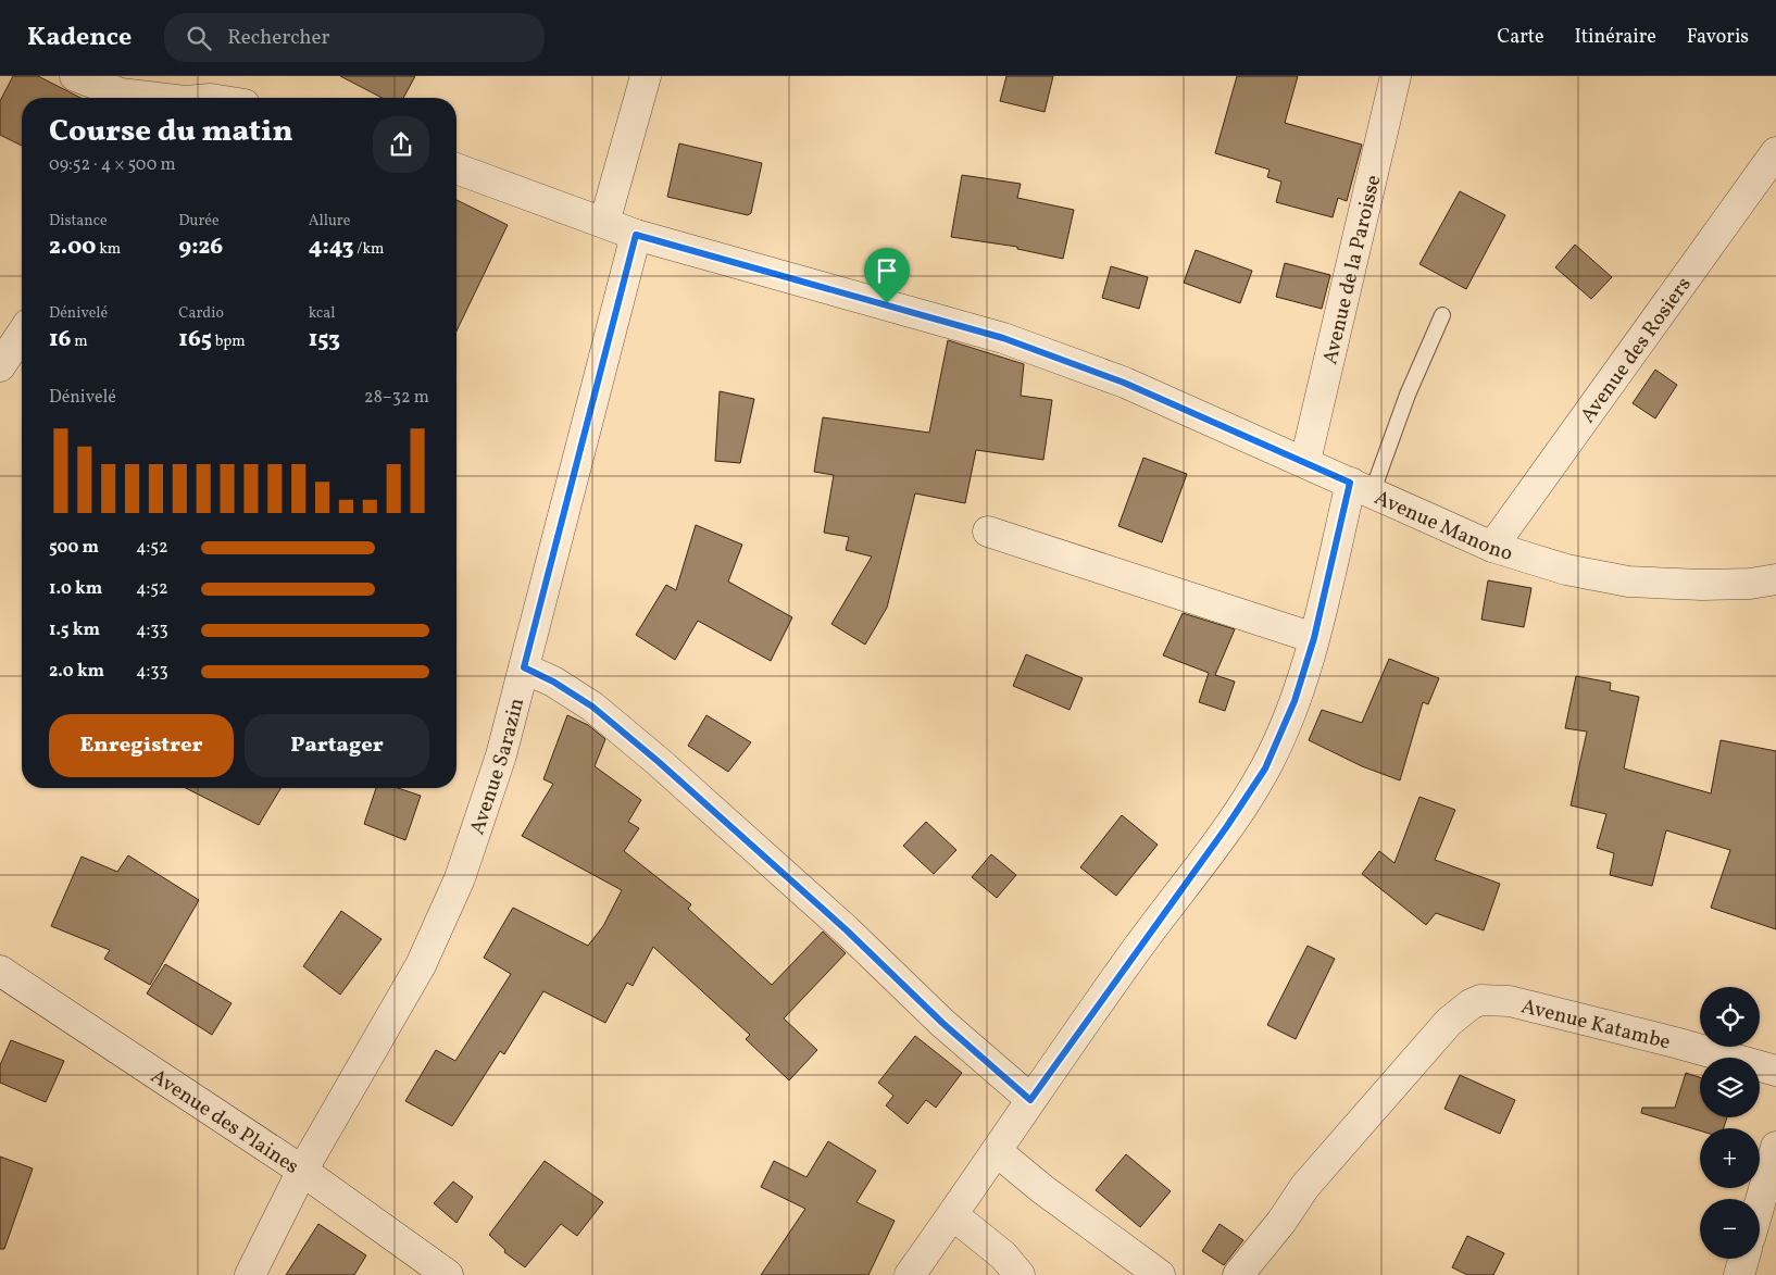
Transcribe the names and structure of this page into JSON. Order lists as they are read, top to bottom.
{
  "streets": {
    "street": [
      "Avenue de la Paroisse",
      "Avenue des Rosiers",
      "Avenue Manono",
      "Avenue Sarazin",
      "Avenue Katambe",
      "Avenue des Plaines"
    ]
  },
  "crossings": [
    ["Avenue de la Paroisse", "Avenue Manono"],
    ["Avenue des Rosiers", "Avenue Manono"],
    ["Avenue Manono", "Avenue Sarazin"],
    ["Avenue Sarazin", "Avenue des Plaines"]
  ],
  "page": {
    "header": "Kadence",
    "search": "Rechercher",
    "nav": ["Carte", "Itinéraire", "Favoris"],
    "heading": ["Course du matin", "09:52 · 4 × 500 m"],
    "stats": [
      ["Distance", "2.00 km"],
      ["Durée", "9:26"],
      ["Allure", "4:43 /km"],
      ["Dénivelé", "16 m"],
      ["Cardio", "165 bpm"],
      ["kcal", "153"]
    ],
    "chart": ["Dénivelé", "28–32 m"],
    "list": [
      {
        "name": "500 m",
        "note": "4:52"
      },
      {
        "name": "1.0 km",
        "note": "4:52"
      },
      {
        "name": "1.5 km",
        "note": "4:33"
      },
      {
        "name": "2.0 km",
        "note": "4:33"
      }
    ],
    "buttons": ["Enregistrer", "Partager"],
    "map_buttons": ["+", "−"]
  }
}
